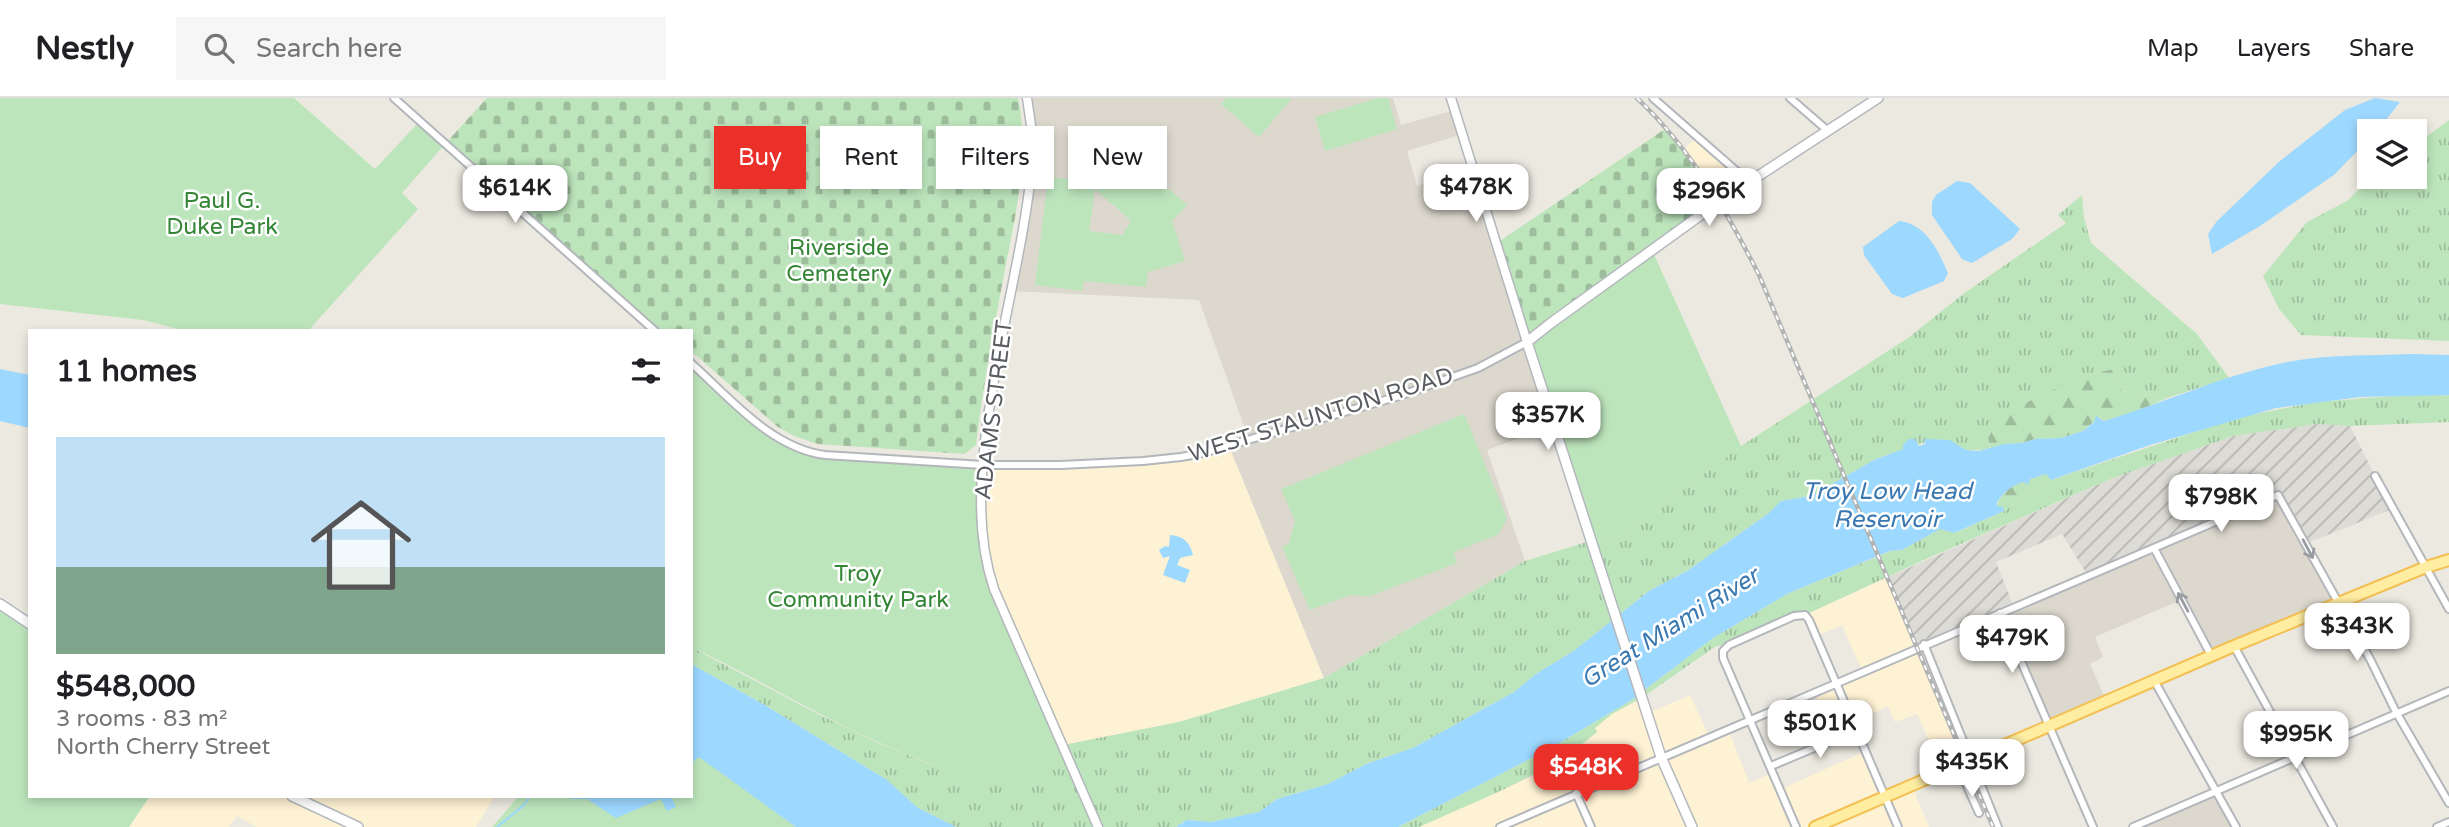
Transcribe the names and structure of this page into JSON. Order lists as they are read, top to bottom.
{
  "streets": {
    "street": ["ADAMS STREET", "WEST STAUNTON ROAD"]
  },
  "crossings": [
    ["ADAMS STREET", "WEST STAUNTON ROAD"]
  ],
  "water": ["Troy Low Head Reservoir", "Great Miami River"],
  "parks": ["Paul G. Duke Park", "Riverside Cemetery", "Troy Community Park"],
  "page": {
    "header": "Nestly",
    "search": "Search here",
    "nav": ["Map", "Layers", "Share"],
    "chip": [
      "Buy",
      "Rent",
      "Filters",
      "New"
    ],
    "price": [
      "$478K",
      "$614K",
      "$296K",
      "$357K",
      "$798K",
      "$343K",
      "$479K",
      "$501K",
      "$995K",
      "$435K",
      "$548K"
    ],
    "heading": "11 homes",
    "list": [
      {
        "name": "$548,000",
        "note": "3 rooms · 83 m² · North Cherry Street"
      }
    ]
  }
}
